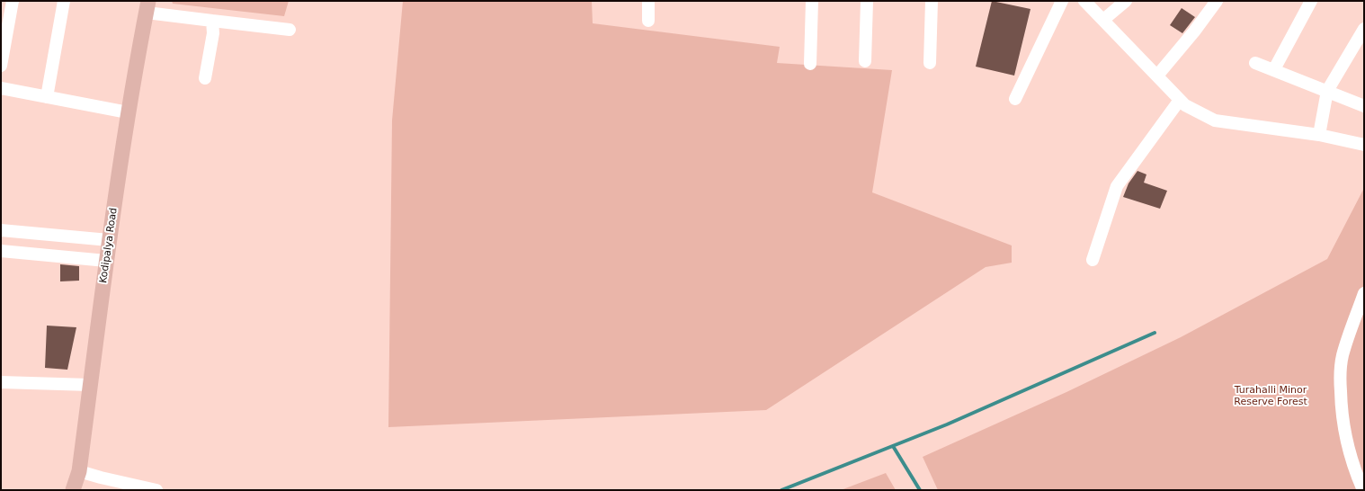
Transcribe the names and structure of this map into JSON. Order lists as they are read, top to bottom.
{
  "streets": {
    "main road": ["Kodipalya Road"]
  },
  "parks": ["Turahalli Minor Reserve Forest"]
}
